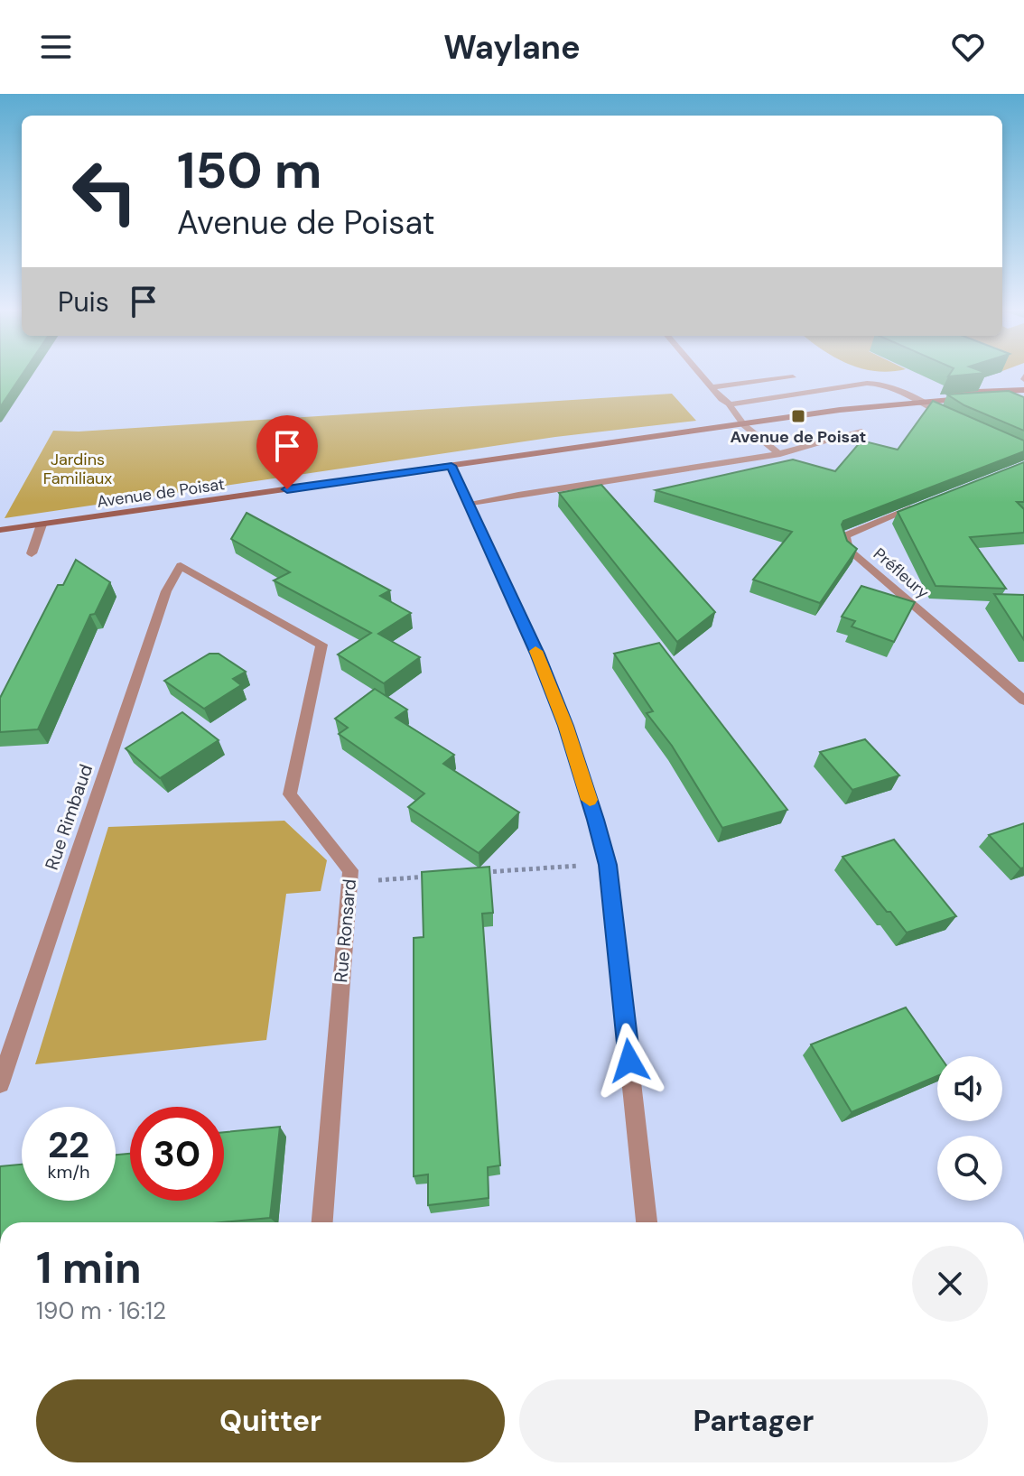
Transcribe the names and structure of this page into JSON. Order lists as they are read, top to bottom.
{
  "streets": {
    "main road": ["Avenue de Poisat"],
    "street": ["Préfleury", "Rue Rimbaud", "Rue Ronsard"]
  },
  "crossings": [
    ["Rue Rimbaud", "Rue Ronsard"]
  ],
  "parks": ["Jardins Familiaux"],
  "places": {
    "transit": ["Avenue de Poisat"]
  },
  "page": {
    "header": "Waylane",
    "turn": ["150 m", "Avenue de Poisat"],
    "then": "Puis",
    "speed": "22 km/h",
    "limit": "30",
    "heading": ["1 min", "190 m · 16:12"],
    "buttons": ["Quitter", "Partager"]
  }
}
